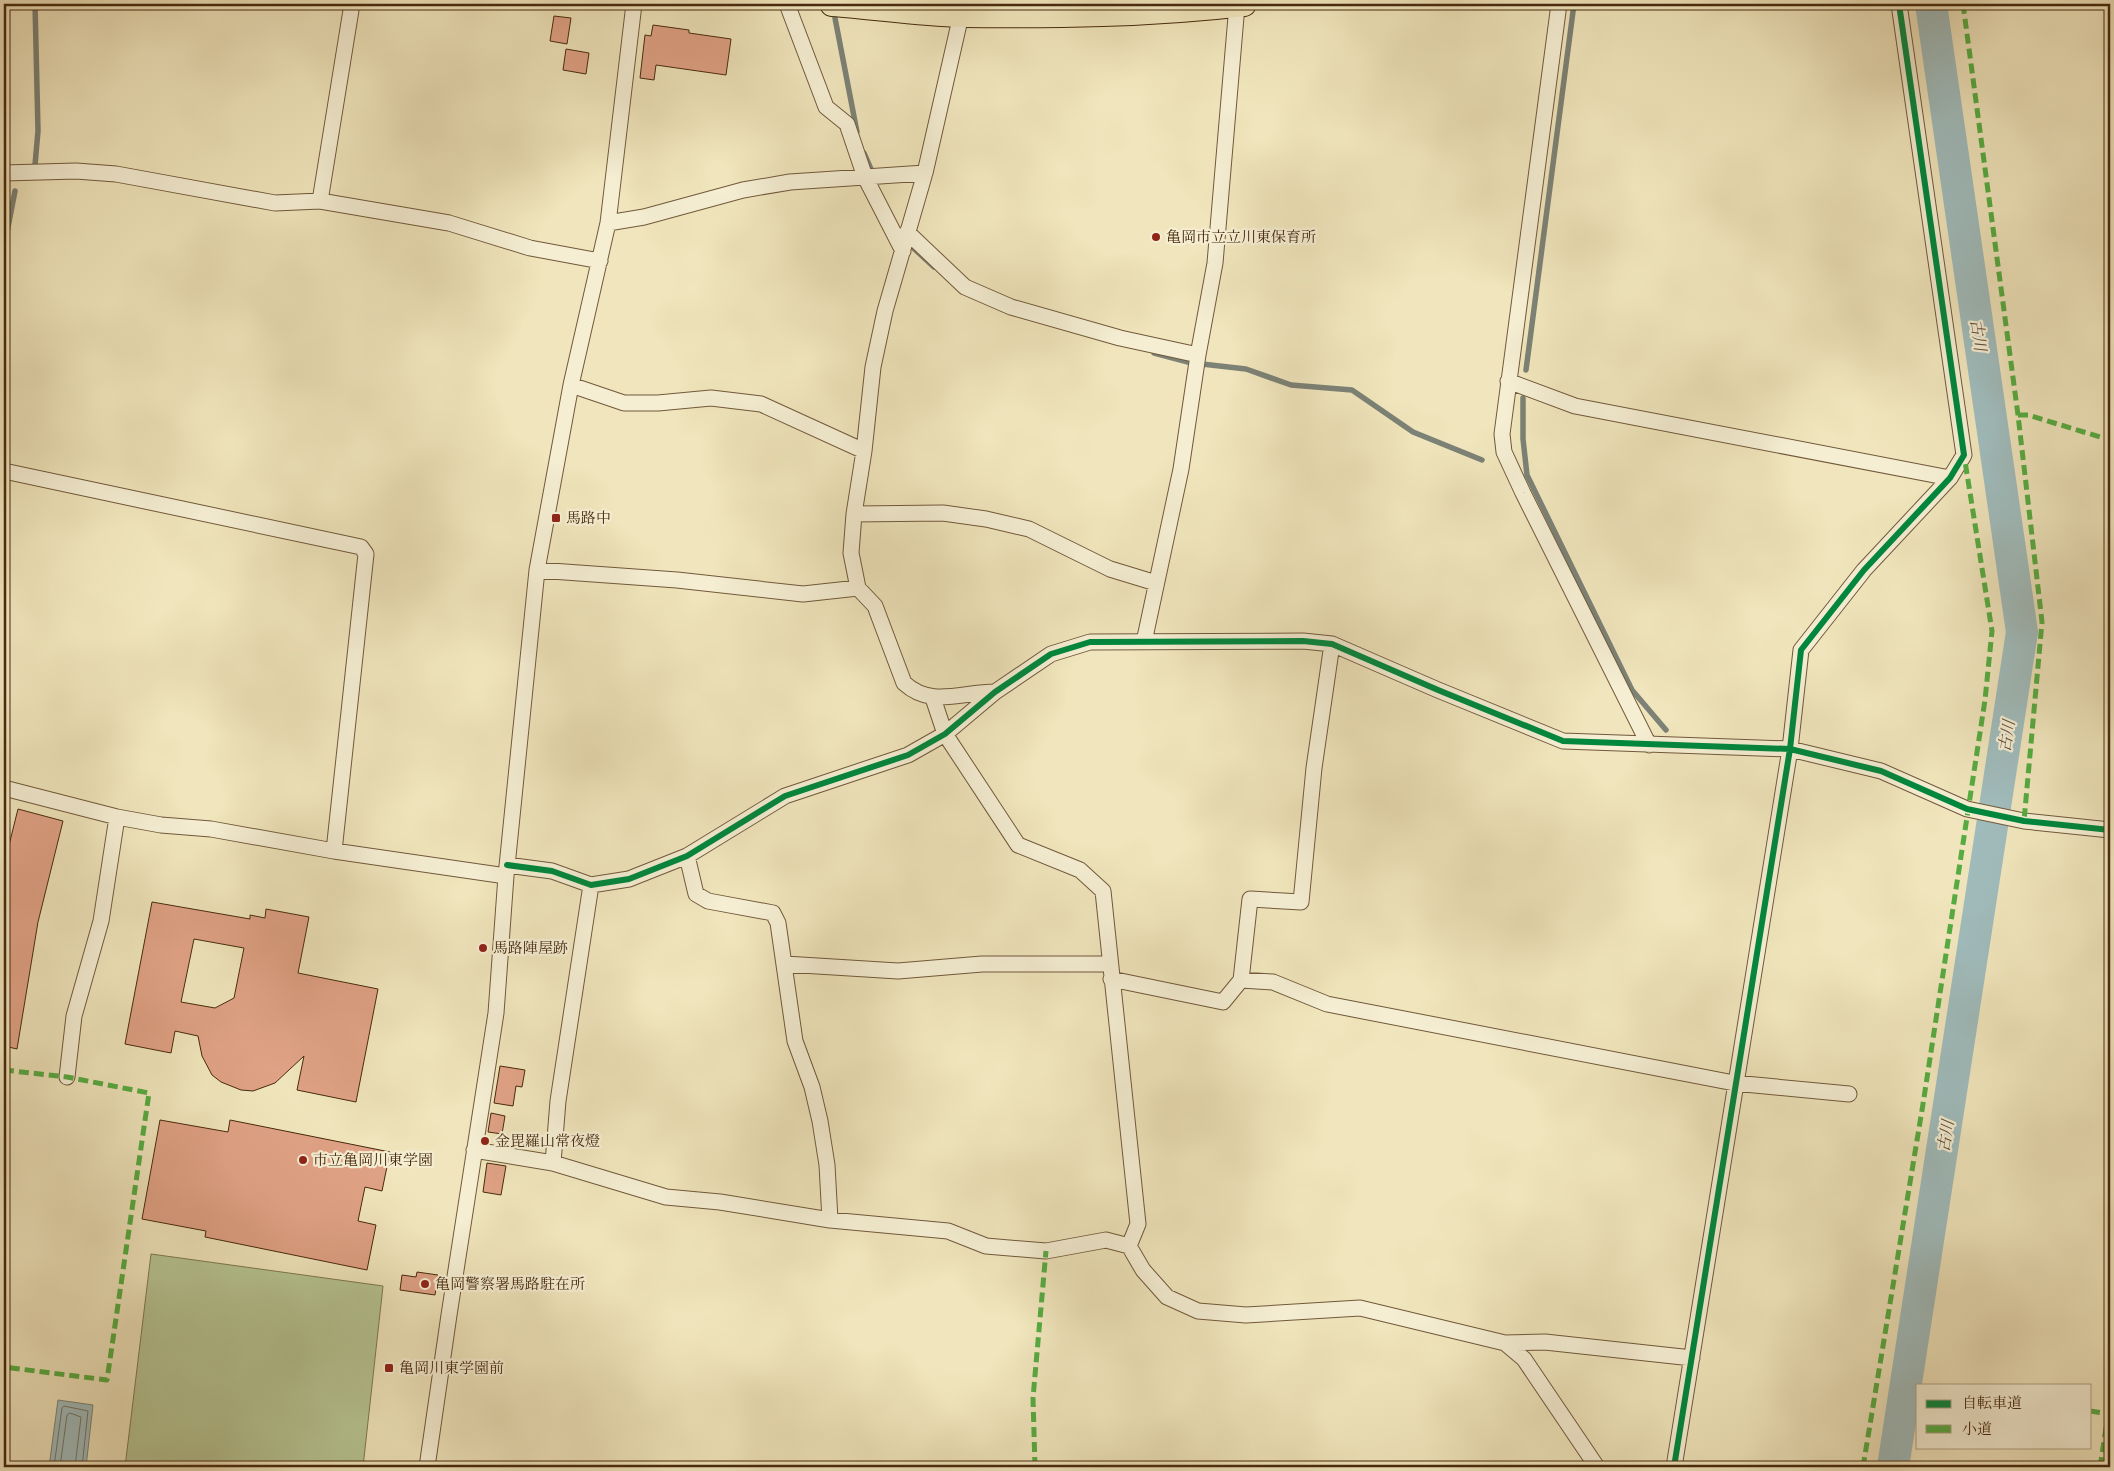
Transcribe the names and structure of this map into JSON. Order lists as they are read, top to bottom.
{
  "water": ["古川"],
  "places": {
    "other": [
      "亀岡市立立川東保育所",
      "馬路陣屋跡",
      "金毘羅山常夜燈",
      "市立亀岡川東学園",
      "亀岡警察署馬路駐在所"
    ],
    "transit": ["馬路中", "亀岡川東学園前"]
  },
  "legend": ["自転車道", "小道"]
}
